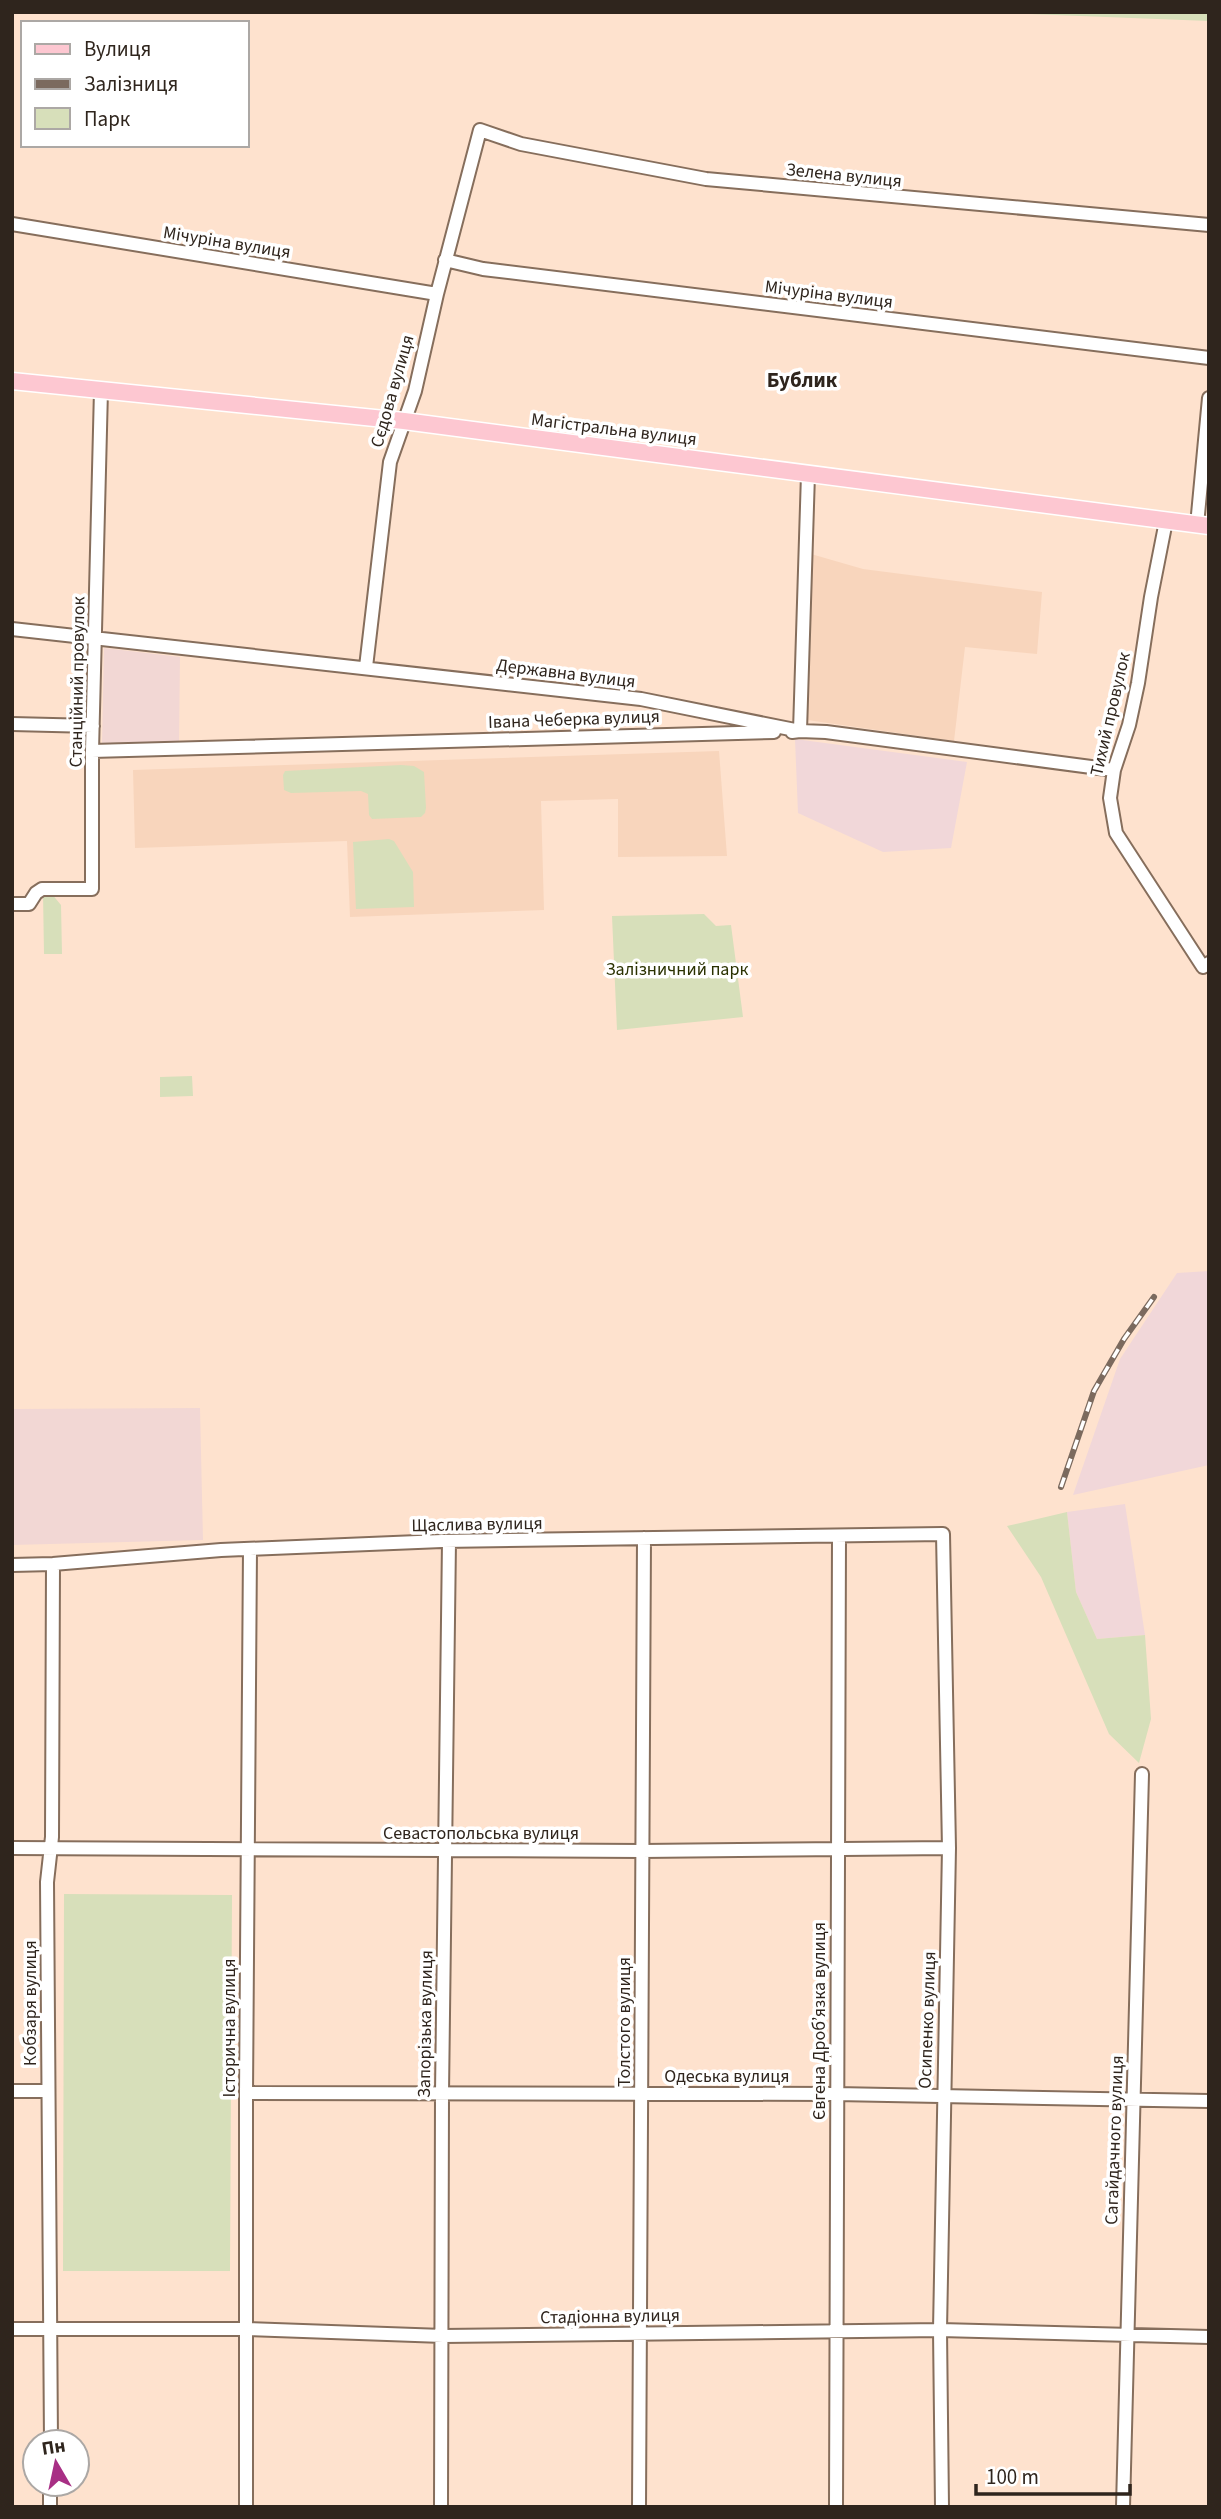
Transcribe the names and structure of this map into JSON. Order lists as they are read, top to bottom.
{
  "streets": {
    "main road": ["Магістральна вулиця"],
    "street": [
      "Зелена вулиця",
      "Мічуріна вулиця",
      "Сєдова вулиця",
      "Державна вулиця",
      "Станційний провулок",
      "Тихий провулок",
      "Івана Чеберка вулиця",
      "Щаслива вулиця",
      "Севастопольська вулиця",
      "Кобзаря вулиця",
      "Осипенко вулиця",
      "Євгена Дроб’язка вулиця",
      "Толстого вулиця",
      "Запорізька вулиця",
      "Історична вулиця",
      "Одеська вулиця",
      "Сагайдачного вулиця",
      "Стадіонна вулиця"
    ]
  },
  "crossings": [
    ["Зелена вулиця", "Сєдова вулиця"],
    ["Мічуріна вулиця", "Сєдова вулиця"],
    ["Сєдова вулиця", "Магістральна вулиця"],
    ["Сєдова вулиця", "Державна вулиця"],
    ["Магістральна вулиця", "Станційний провулок"],
    ["Магістральна вулиця", "Тихий провулок"],
    ["Державна вулиця", "Станційний провулок"],
    ["Державна вулиця", "Тихий провулок"],
    ["Державна вулиця", "Івана Чеберка вулиця"],
    ["Станційний провулок", "Івана Чеберка вулиця"],
    ["Щаслива вулиця", "Кобзаря вулиця"],
    ["Щаслива вулиця", "Осипенко вулиця"],
    ["Щаслива вулиця", "Євгена Дроб’язка вулиця"],
    ["Щаслива вулиця", "Толстого вулиця"],
    ["Щаслива вулиця", "Запорізька вулиця"],
    ["Щаслива вулиця", "Історична вулиця"],
    ["Севастопольська вулиця", "Кобзаря вулиця"],
    ["Севастопольська вулиця", "Осипенко вулиця"],
    ["Севастопольська вулиця", "Євгена Дроб’язка вулиця"],
    ["Севастопольська вулиця", "Толстого вулиця"],
    ["Севастопольська вулиця", "Запорізька вулиця"],
    ["Севастопольська вулиця", "Історична вулиця"],
    ["Кобзаря вулиця", "Стадіонна вулиця"],
    ["Осипенко вулиця", "Одеська вулиця"],
    ["Осипенко вулиця", "Стадіонна вулиця"],
    ["Євгена Дроб’язка вулиця", "Одеська вулиця"],
    ["Євгена Дроб’язка вулиця", "Стадіонна вулиця"],
    ["Толстого вулиця", "Одеська вулиця"],
    ["Толстого вулиця", "Стадіонна вулиця"],
    ["Запорізька вулиця", "Одеська вулиця"],
    ["Запорізька вулиця", "Стадіонна вулиця"],
    ["Історична вулиця", "Одеська вулиця"],
    ["Історична вулиця", "Стадіонна вулиця"],
    ["Одеська вулиця", "Сагайдачного вулиця"],
    ["Сагайдачного вулиця", "Стадіонна вулиця"]
  ],
  "districts": ["Бублик"],
  "parks": ["Залізничний парк"],
  "legend": ["Вулиця", "Залізниця", "Парк"],
  "scale_bar": "100 m",
  "north": "top"
}
